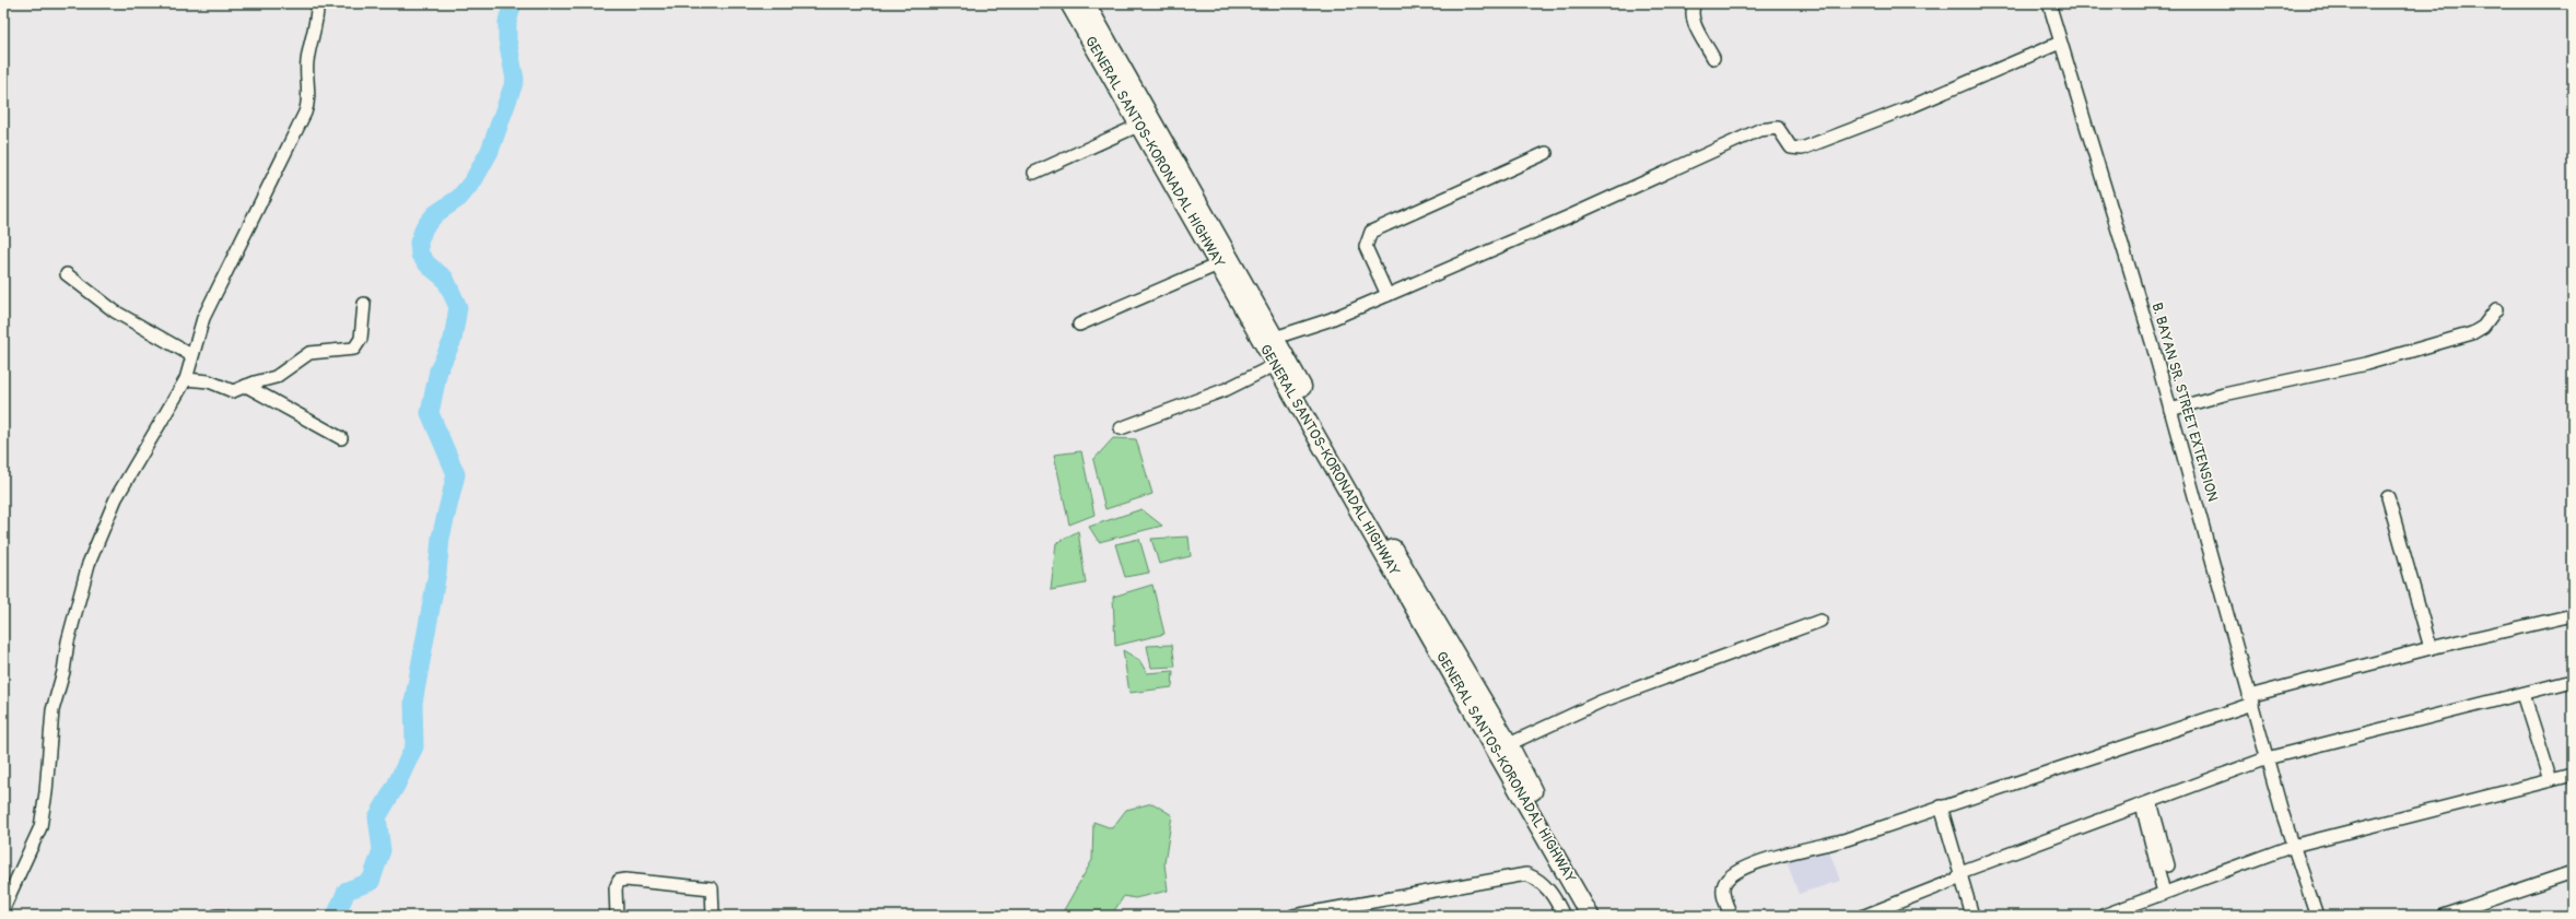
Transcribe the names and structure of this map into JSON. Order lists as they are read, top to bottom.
{
  "streets": {
    "highway": ["GENERAL SANTOS-KORONADAL HIGHWAY"],
    "street": ["B. BAYAN SR. STREET EXTENSION"]
  }
}
